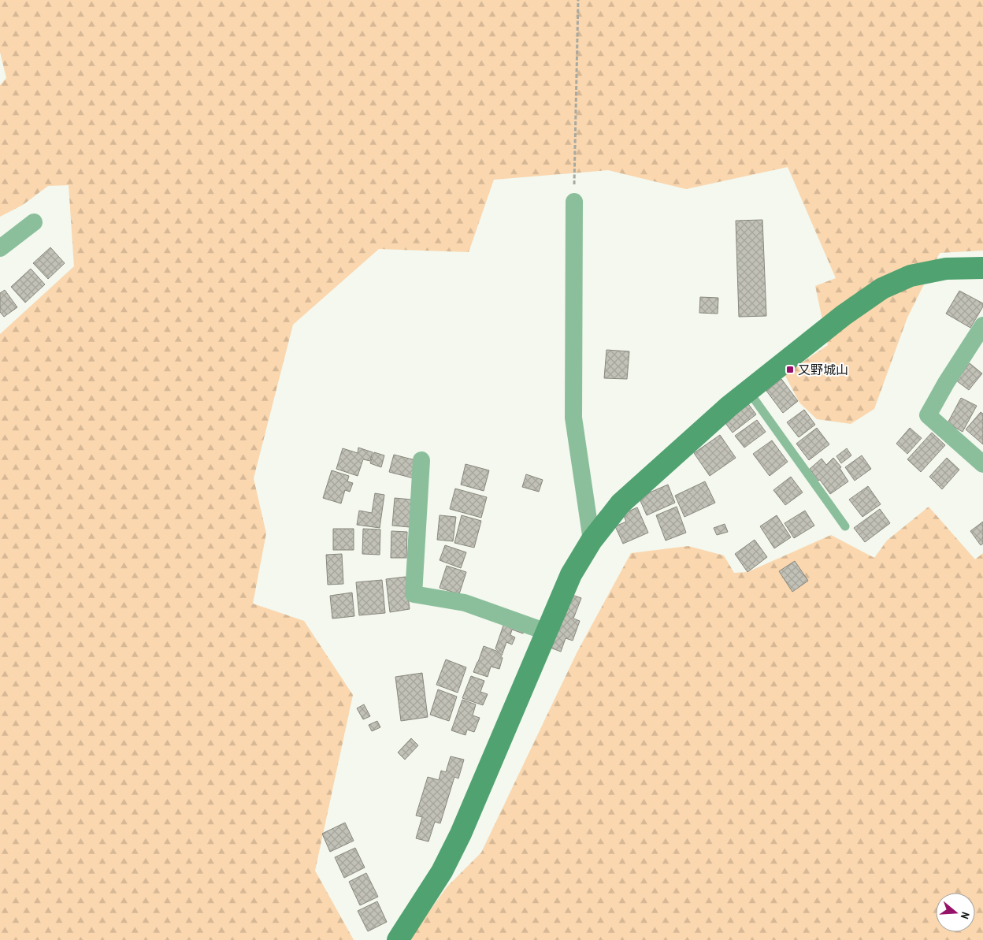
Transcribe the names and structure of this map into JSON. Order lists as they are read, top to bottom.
{
  "places": {
    "transit": ["又野城山"]
  },
  "north": "right"
}
